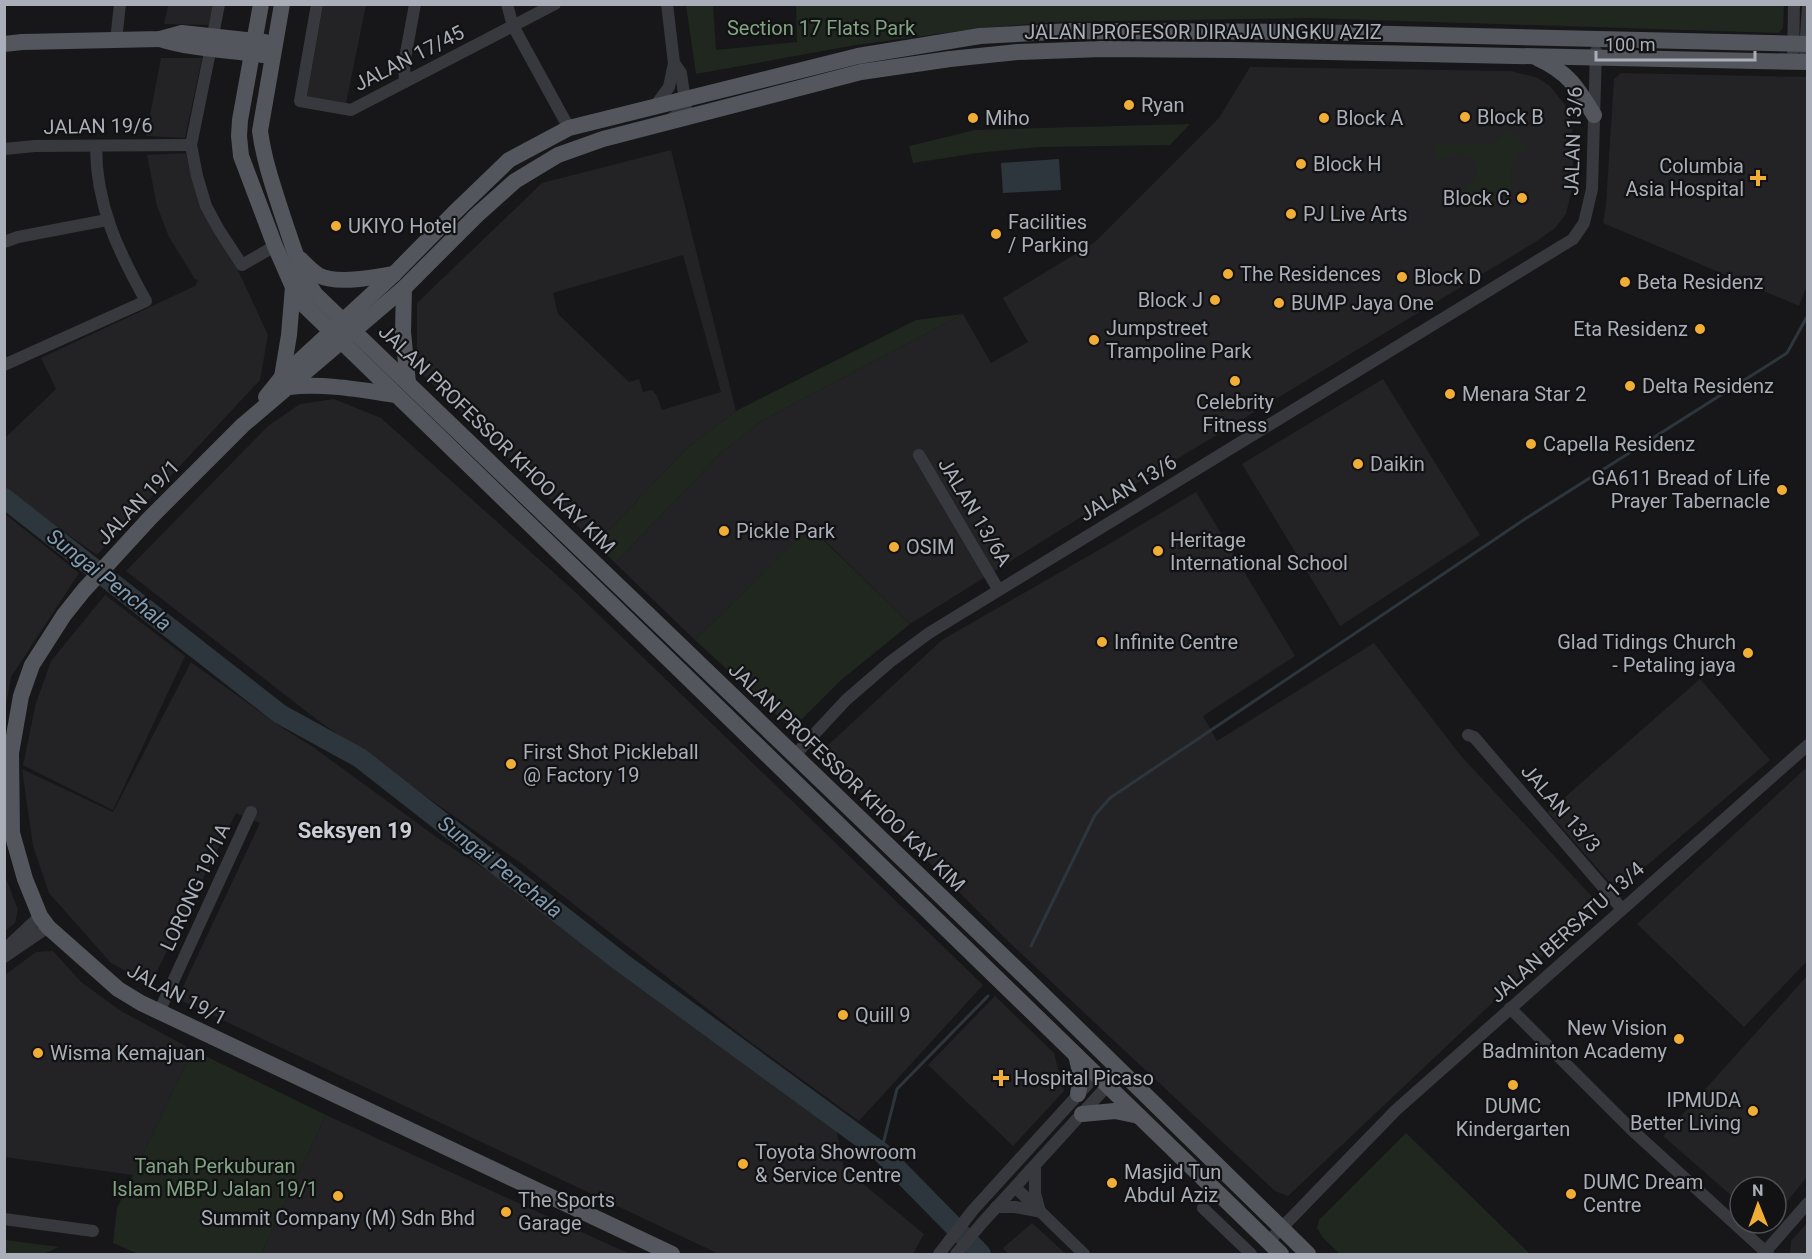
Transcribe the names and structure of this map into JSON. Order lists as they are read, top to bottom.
{
  "streets": {
    "main road": ["JALAN PROFESOR DIRAJA UNGKU AZIZ", "JALAN PROFESSOR KHOO KAY KIM", "JALAN 19/1"],
    "street": [
      "JALAN 17/45",
      "JALAN 19/6",
      "JALAN 13/6",
      "JALAN 13/6A",
      "JALAN 13/3",
      "LORONG 19/1A",
      "JALAN BERSATU 13/4"
    ]
  },
  "crossings": [
    ["JALAN PROFESOR DIRAJA UNGKU AZIZ", "JALAN 13/6"],
    ["JALAN PROFESOR DIRAJA UNGKU AZIZ", "JALAN PROFESSOR KHOO KAY KIM"],
    ["JALAN PROFESOR DIRAJA UNGKU AZIZ", "JALAN 19/1"],
    ["JALAN 13/6", "JALAN PROFESSOR KHOO KAY KIM"],
    ["JALAN 13/6", "JALAN 13/6A"],
    ["JALAN PROFESSOR KHOO KAY KIM", "JALAN 19/1"],
    ["JALAN PROFESSOR KHOO KAY KIM", "JALAN BERSATU 13/4"],
    ["JALAN 19/1", "LORONG 19/1A"],
    ["JALAN 13/3", "JALAN BERSATU 13/4"]
  ],
  "districts": ["Seksyen 19"],
  "water": ["Sungai Penchala"],
  "parks": ["Section 17 Flats Park", "Tanah Perkuburan Islam MBPJ Jalan 19/1"],
  "places": {
    "other": [
      "Ryan",
      "Block B",
      "Miho",
      "Block A",
      "Block H",
      "Block C",
      "PJ Live Arts",
      "UKIYO Hotel",
      "Facilities / Parking",
      "The Residences",
      "Block D",
      "Beta Residenz",
      "Block J",
      "BUMP Jaya One",
      "Eta Residenz",
      "Jumpstreet Trampoline Park",
      "Celebrity Fitness",
      "Delta Residenz",
      "Menara Star 2",
      "Capella Residenz",
      "Daikin",
      "GA611 Bread of Life Prayer Tabernacle",
      "Pickle Park",
      "OSIM",
      "Heritage International School",
      "Infinite Centre",
      "Glad Tidings Church - Petaling jaya",
      "First Shot Pickleball @ Factory 19",
      "Quill 9",
      "New Vision Badminton Academy",
      "Wisma Kemajuan",
      "DUMC Kindergarten",
      "IPMUDA Better Living",
      "Toyota Showroom & Service Centre",
      "Masjid Tun Abdul Aziz",
      "DUMC Dream Centre",
      "Summit Company (M) Sdn Bhd",
      "The Sports Garage"
    ],
    "health": ["Columbia Asia Hospital", "Hospital Picaso"]
  },
  "scale_bar": "100 m",
  "north": "top"
}
